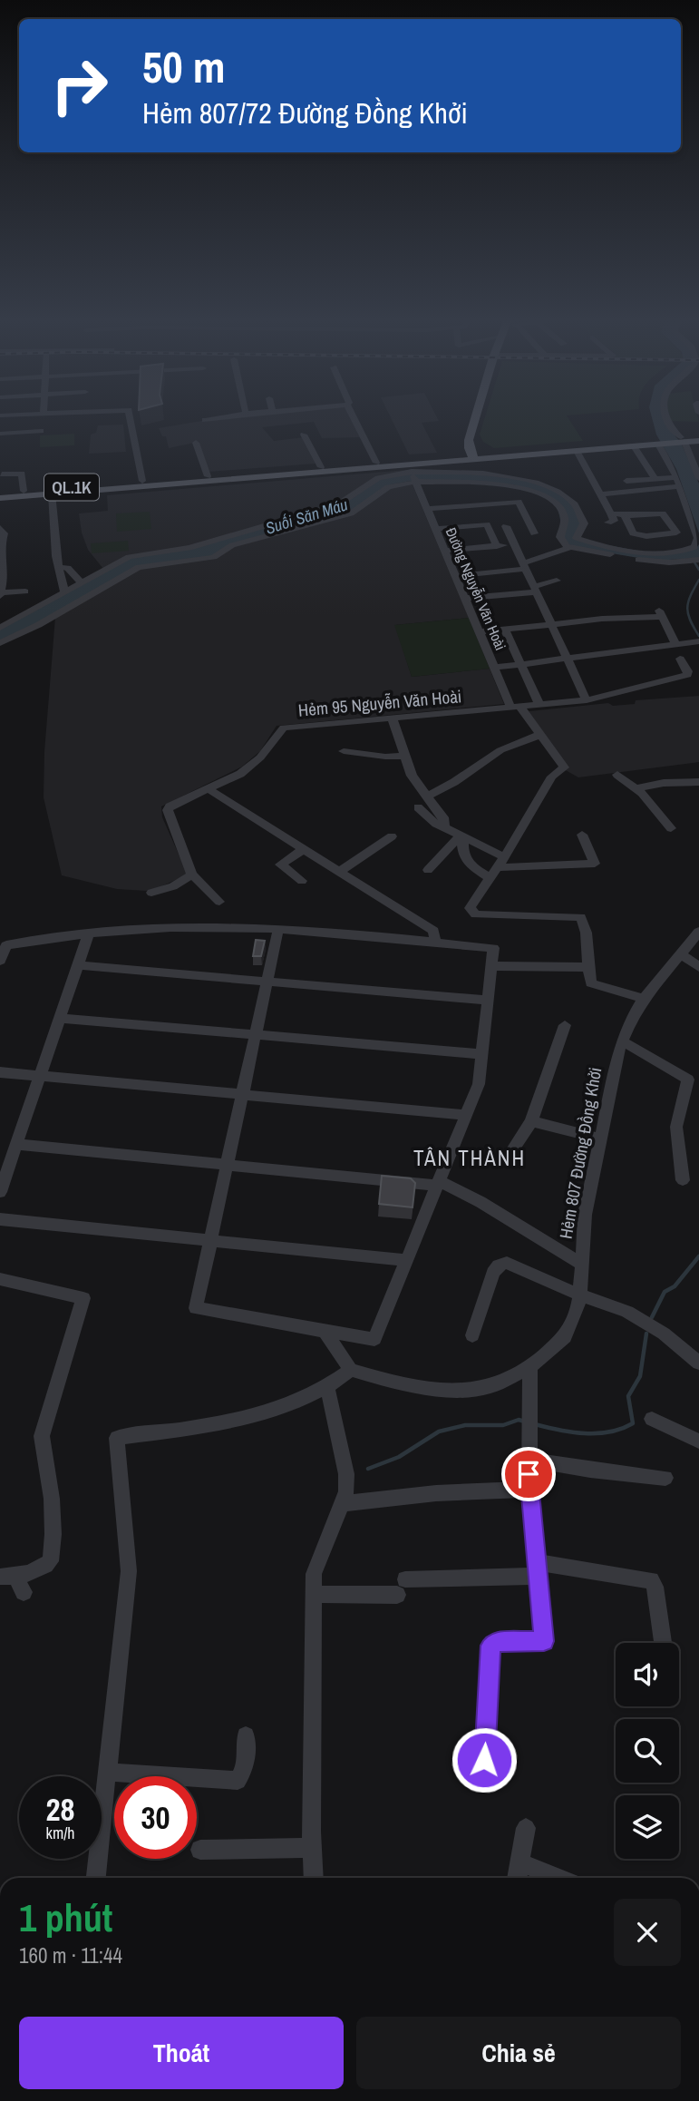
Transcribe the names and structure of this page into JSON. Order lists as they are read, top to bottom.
{
  "streets": {
    "main road": ["QL.1K"],
    "street": ["Đường Nguyễn Văn Hoài", "Hẻm 95 Nguyễn Văn Hoài", "Hẻm 807 Đường Đồng Khởi"]
  },
  "crossings": [
    ["QL.1K", "Đường Nguyễn Văn Hoài"],
    ["Đường Nguyễn Văn Hoài", "Hẻm 95 Nguyễn Văn Hoài"]
  ],
  "districts": ["TÂN THÀNH"],
  "water": ["Suối Săn Máu"],
  "page": {
    "turn": ["50 m", "Hẻm 807/72 Đường Đồng Khởi"],
    "speed": "28 km/h",
    "limit": "30",
    "heading": ["1 phút", "160 m · 11:44"],
    "buttons": ["Thoát", "Chia sẻ"]
  }
}
